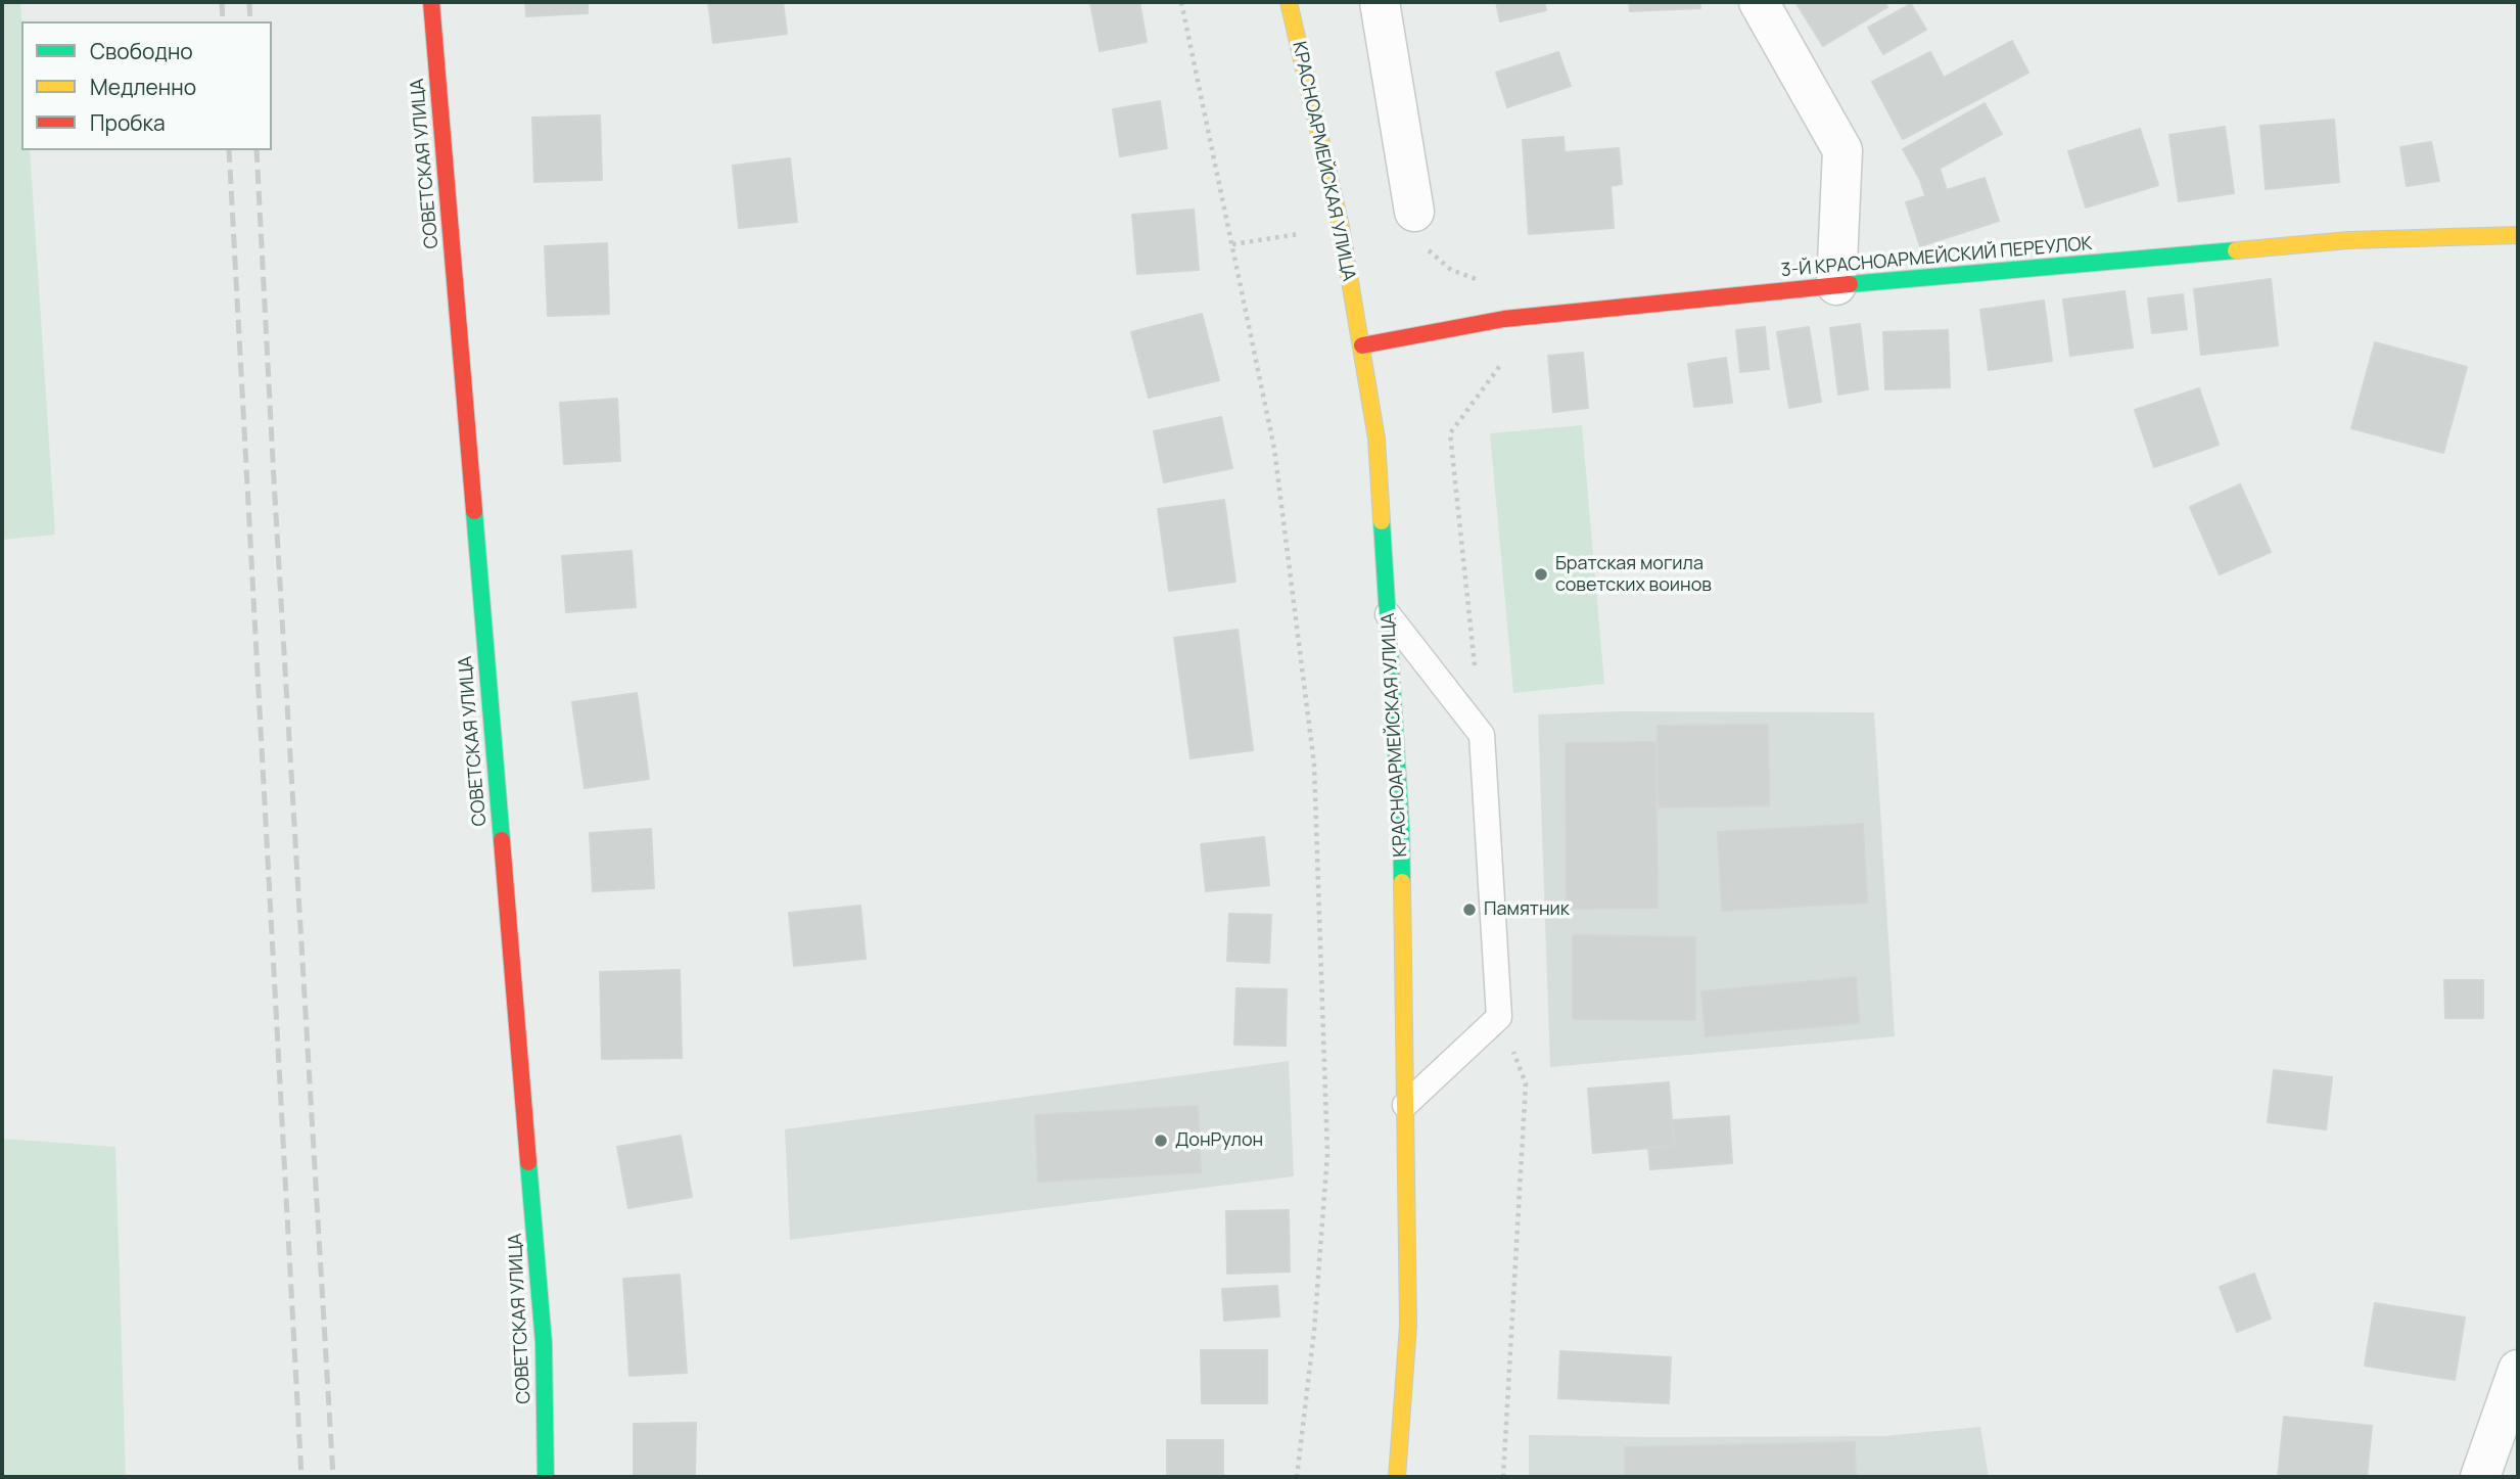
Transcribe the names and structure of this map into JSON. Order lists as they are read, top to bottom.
{
  "streets": {
    "street": ["КРАСНОАРМЕЙСКАЯ УЛИЦА", "СОВЕТСКАЯ УЛИЦА", "3-Й КРАСНОАРМЕЙСКИЙ ПЕРЕУЛОК"]
  },
  "crossings": [
    ["КРАСНОАРМЕЙСКАЯ УЛИЦА", "3-Й КРАСНОАРМЕЙСКИЙ ПЕРЕУЛОК"]
  ],
  "places": ["Братская могила советских воинов", "Памятник", "ДонРулон"],
  "legend": ["Свободно", "Медленно", "Пробка"]
}
